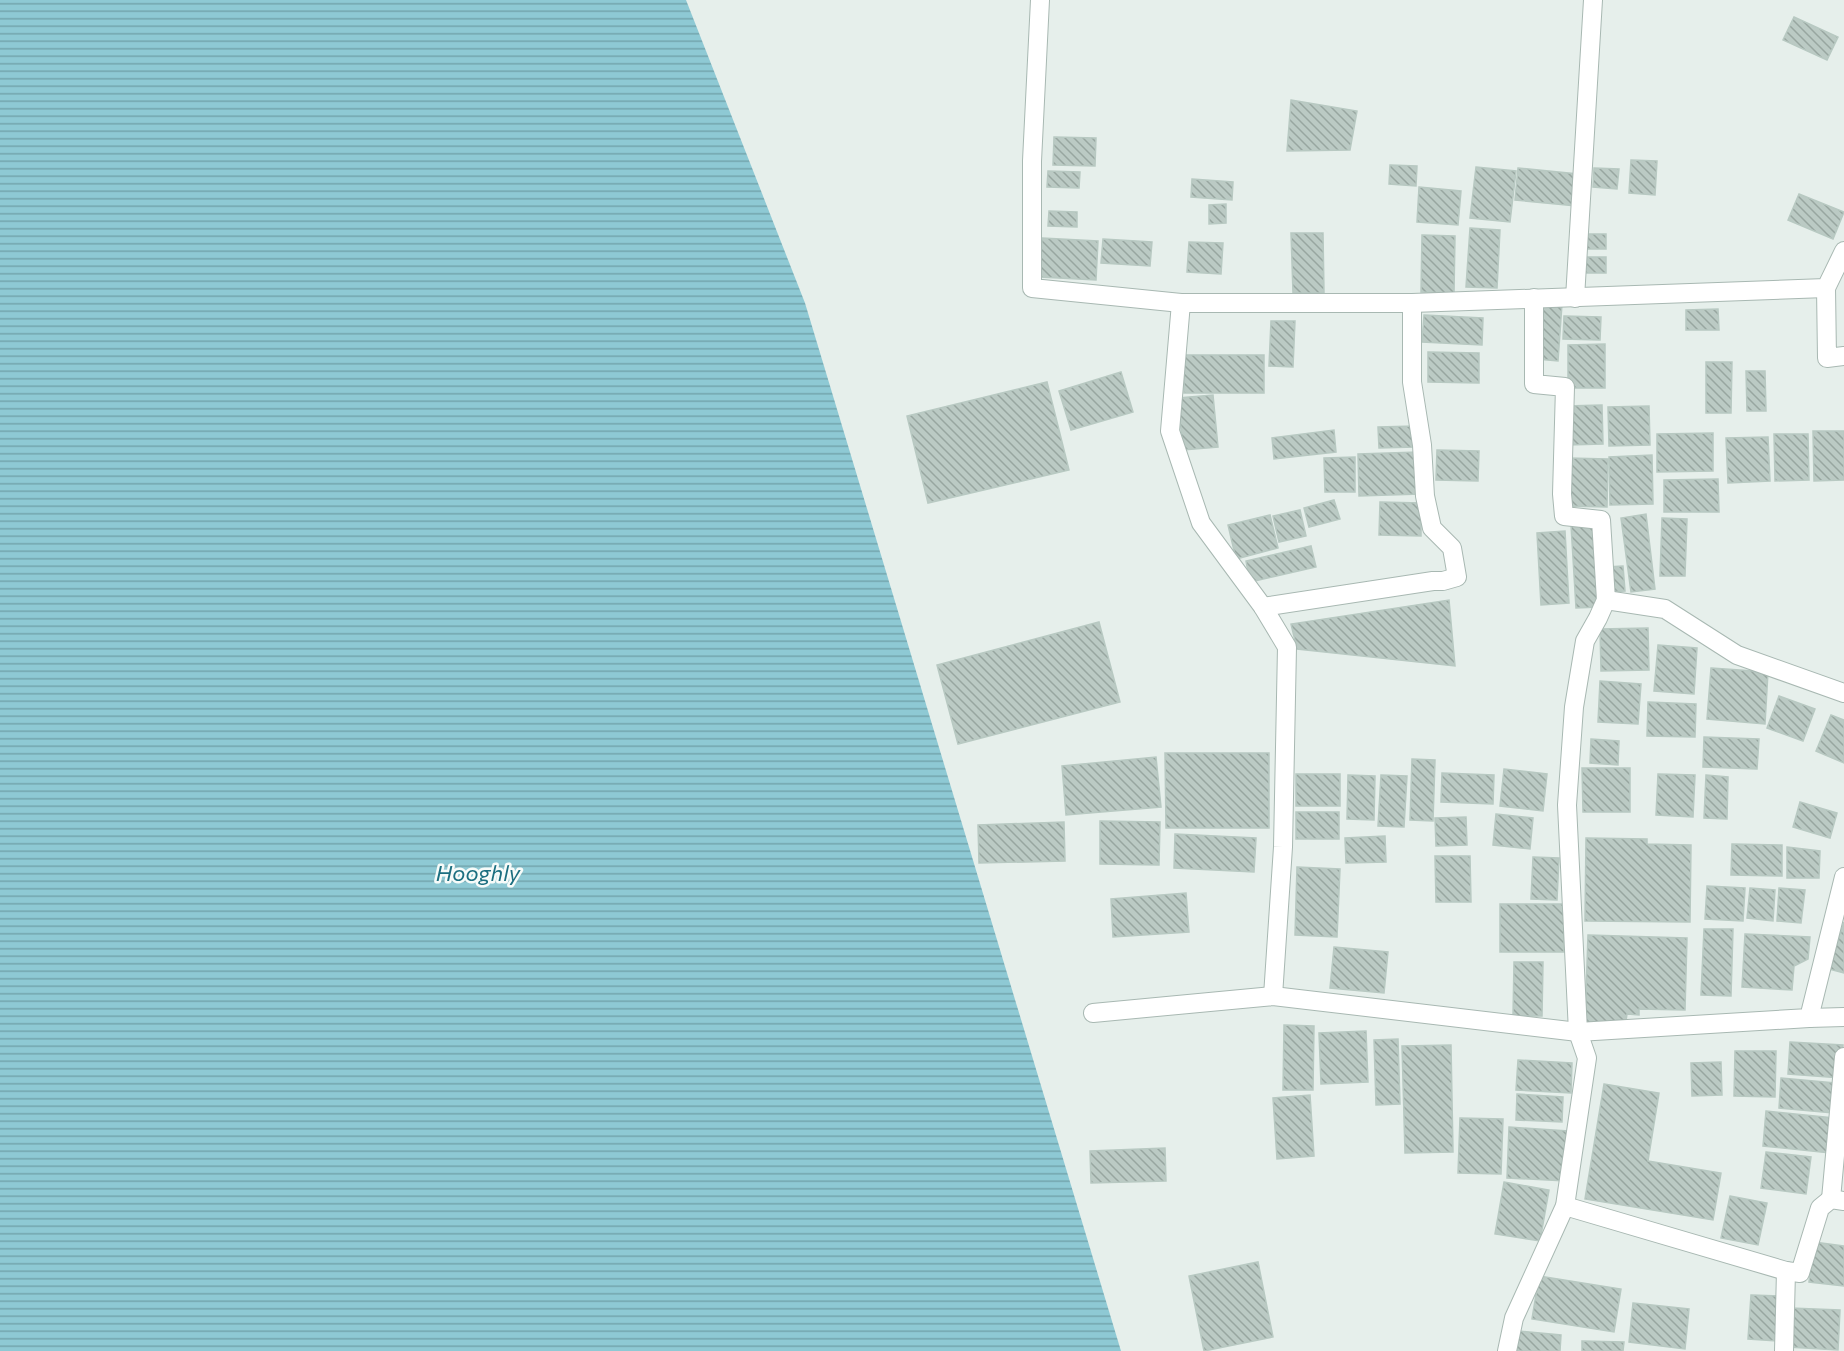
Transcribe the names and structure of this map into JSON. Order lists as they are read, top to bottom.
{
  "water": ["Hooghly"]
}
